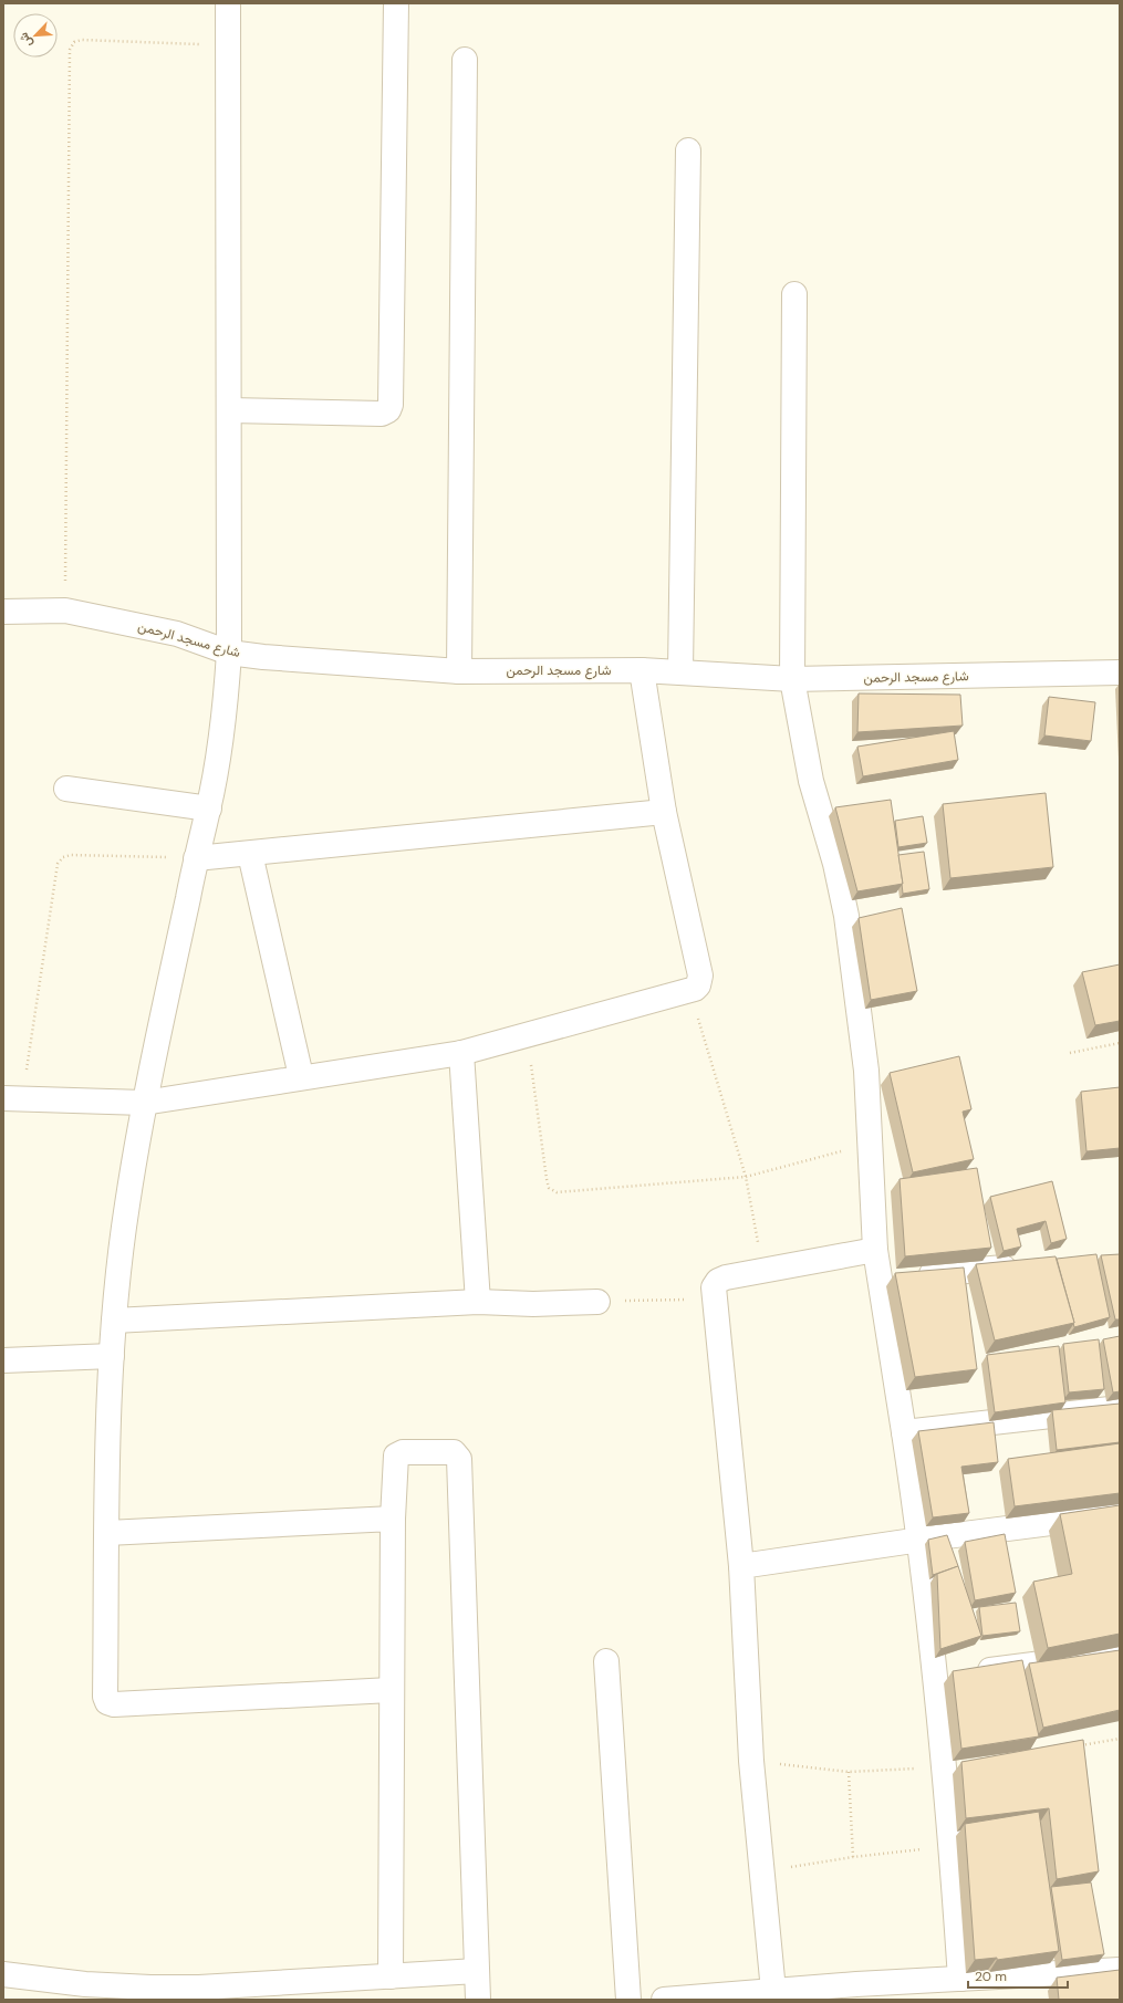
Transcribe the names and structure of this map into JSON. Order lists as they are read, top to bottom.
{
  "streets": {
    "street": ["شارع مسجد الرحمن"]
  },
  "scale_bar": "20 m",
  "north": "bottom left"
}
